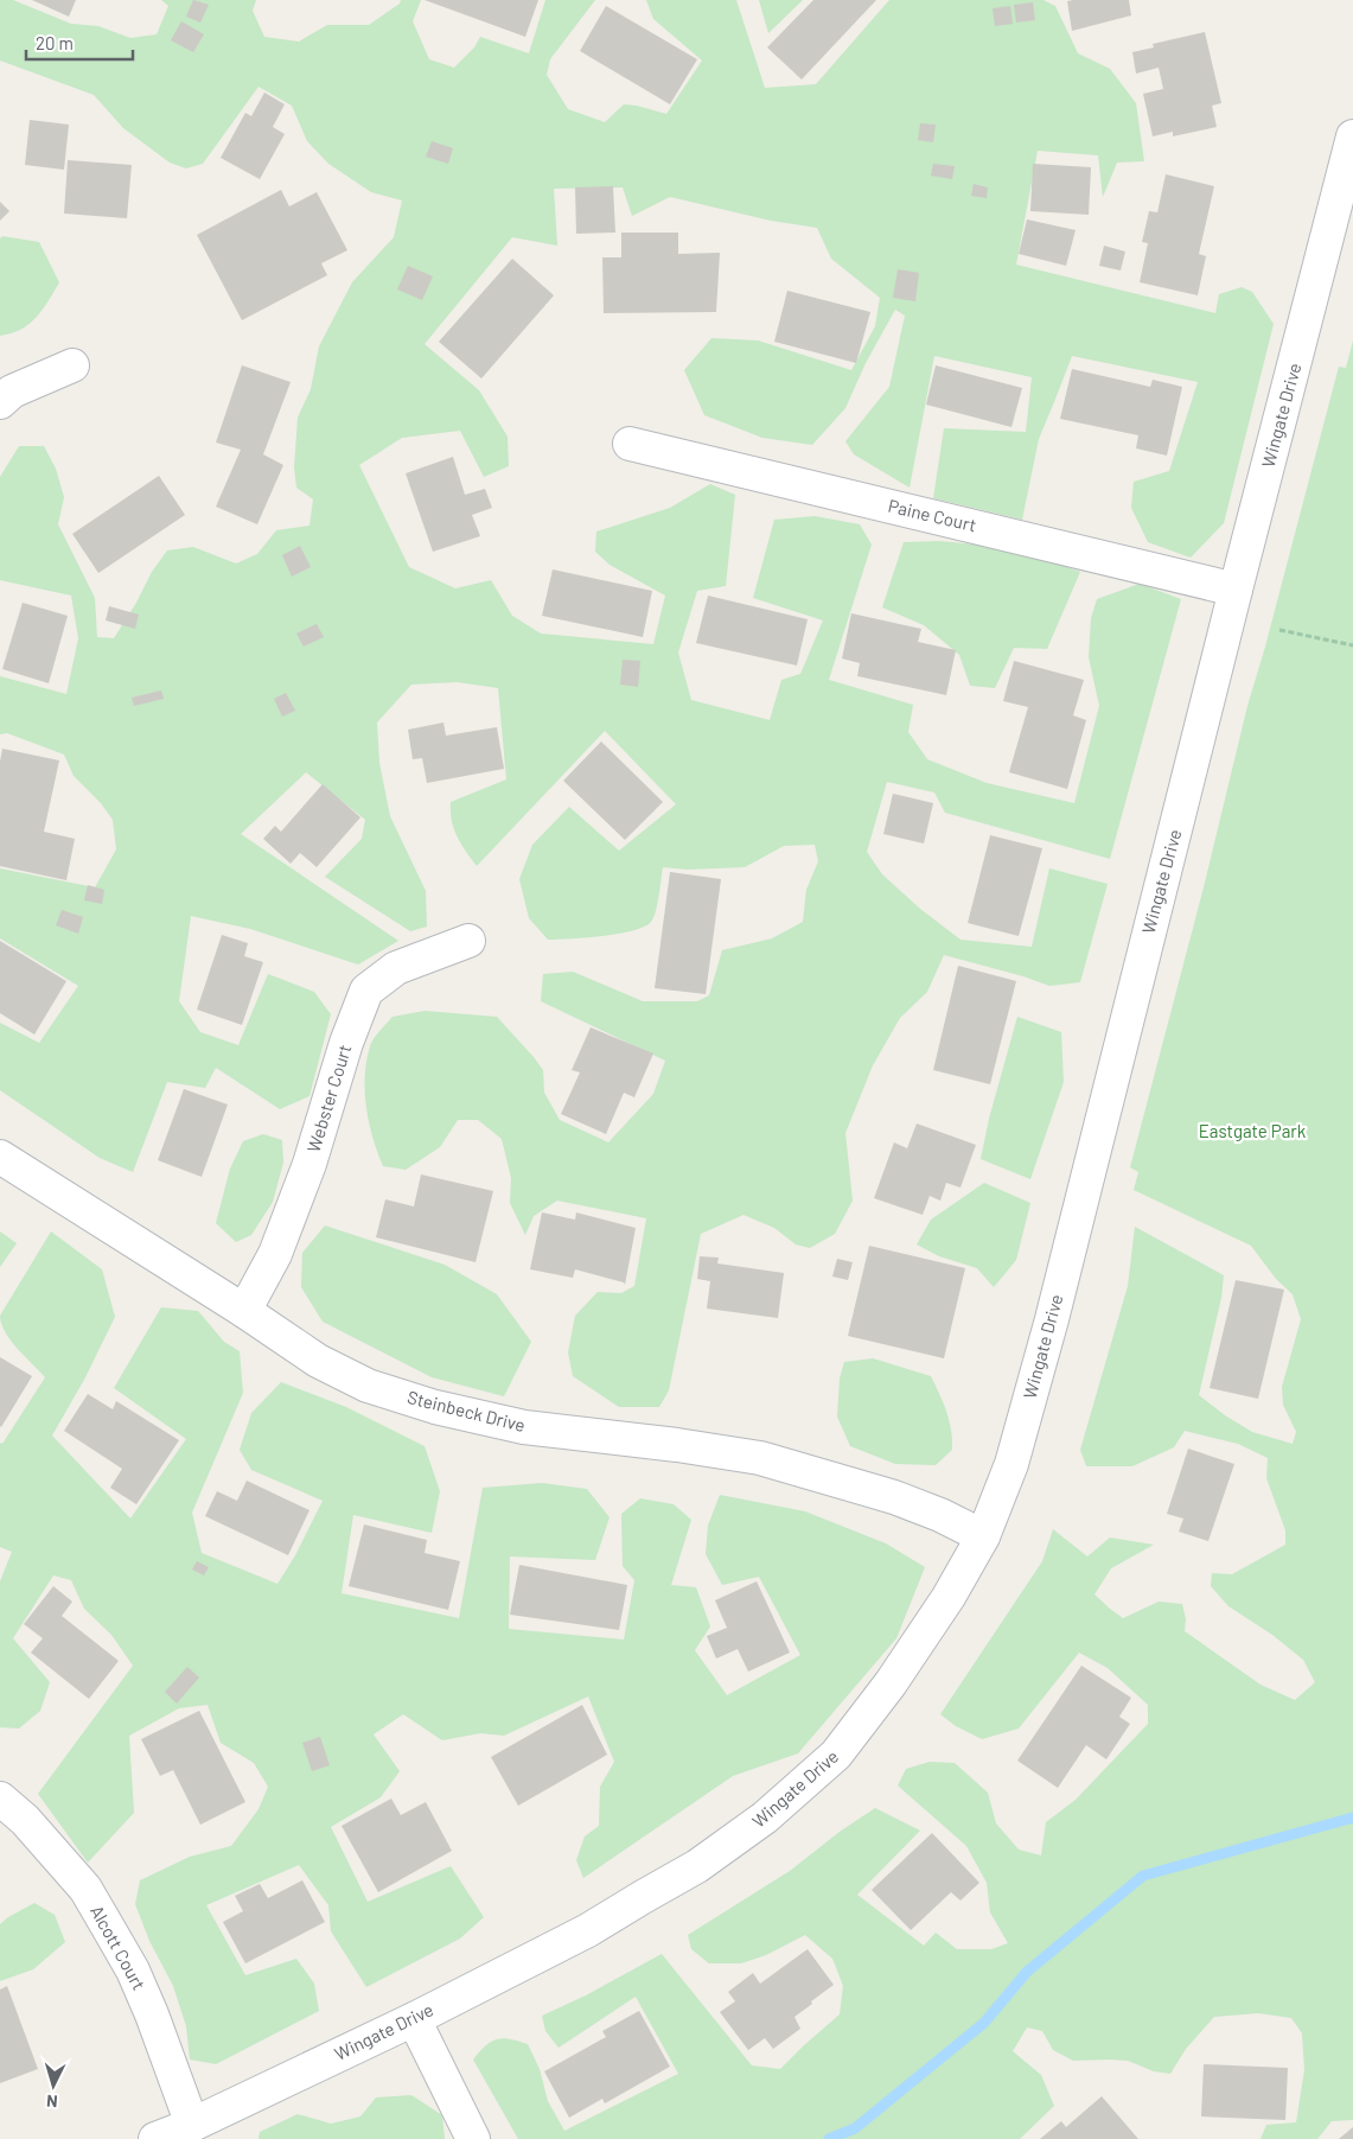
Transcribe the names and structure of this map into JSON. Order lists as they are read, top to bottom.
{
  "streets": {
    "street": [
      "Wingate Drive",
      "Paine Court",
      "Webster Court",
      "Steinbeck Drive",
      "Alcott Court"
    ]
  },
  "crossings": [
    ["Wingate Drive", "Paine Court"],
    ["Wingate Drive", "Steinbeck Drive"],
    ["Wingate Drive", "Alcott Court"],
    ["Webster Court", "Steinbeck Drive"]
  ],
  "parks": ["Eastgate Park"],
  "scale_bar": "20 m",
  "north": "bottom"
}
